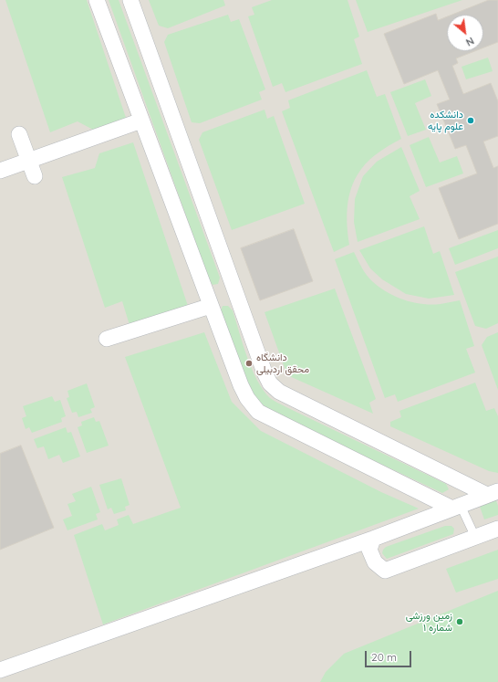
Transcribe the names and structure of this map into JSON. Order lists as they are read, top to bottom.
{
  "places": ["دانشکده علوم پایه", "دانشگاه محقق اردبیلی", "زمین ورزشی شماره ۱"],
  "scale_bar": "20 m",
  "north": "bottom right"
}
